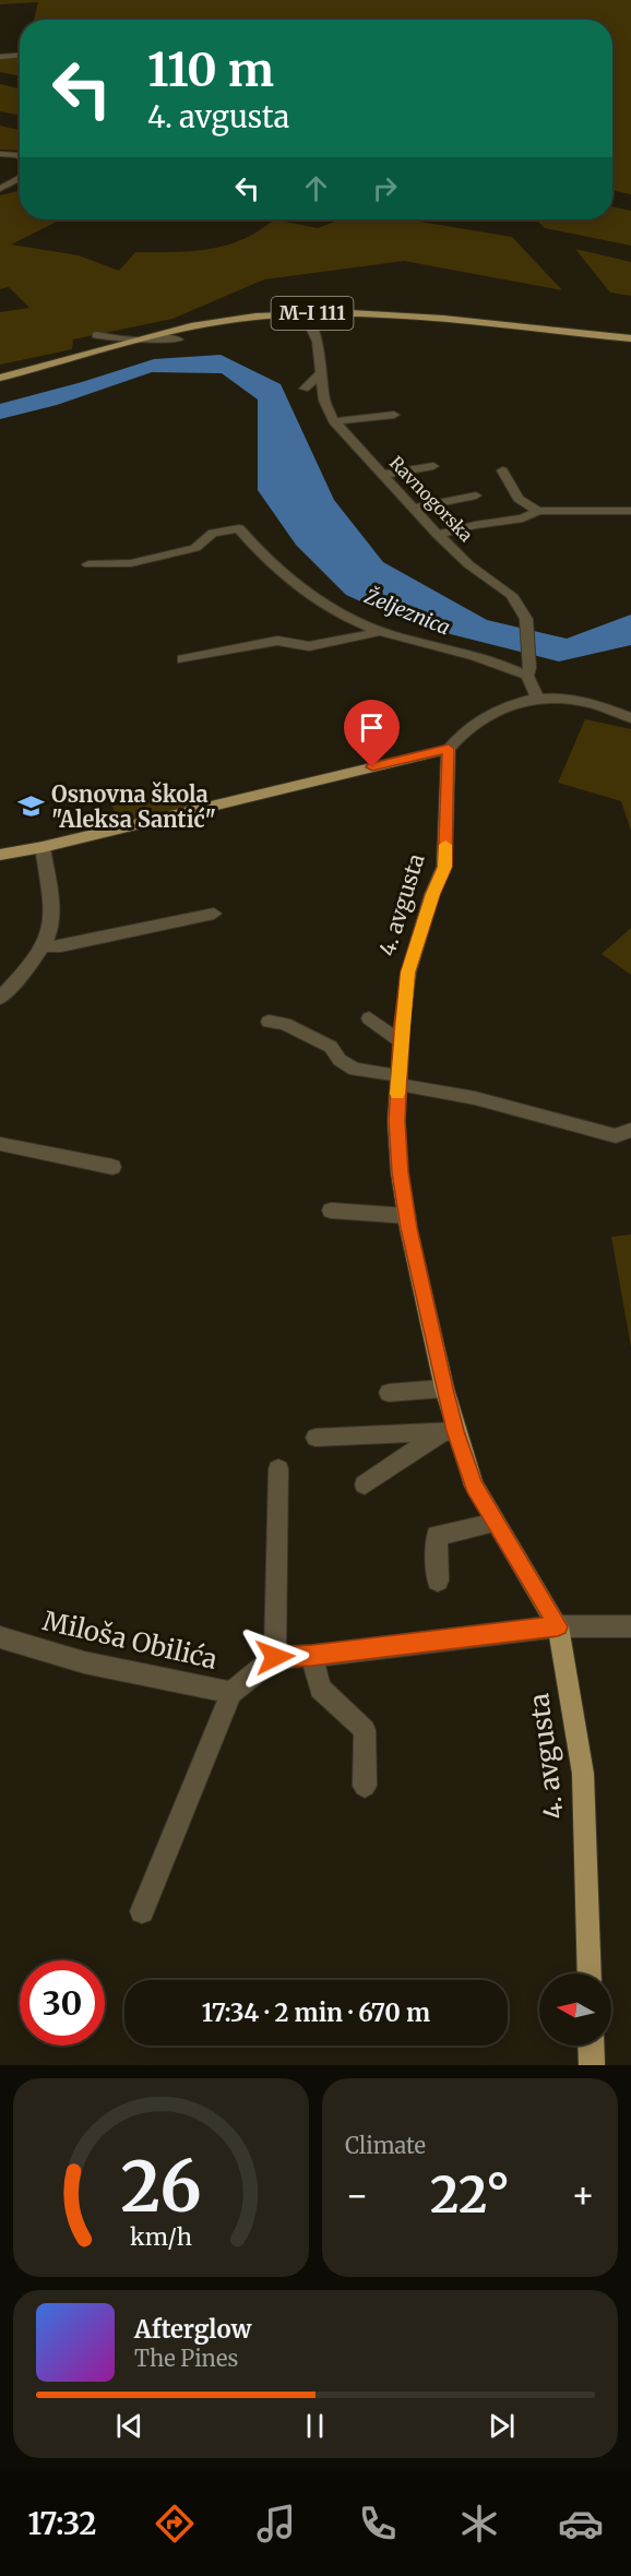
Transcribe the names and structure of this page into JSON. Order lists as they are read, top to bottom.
{
  "streets": {
    "main road": ["M-I 111", "4. avgusta"],
    "street": ["Ravnogorska", "Miloša Obilića"]
  },
  "crossings": [
    ["M-I 111", "Ravnogorska"]
  ],
  "water": ["Željeznica"],
  "places": {
    "school or university": ["Osnovna škola \"Aleksa Santić\""]
  },
  "north": "left",
  "page": {
    "turn": ["110 m", "4. avgusta"],
    "limit": "30",
    "trip": "17:34 · 2 min · 670 m",
    "tile": "Climate",
    "heat": ["−", "22°", "+"],
    "song": ["Afterglow", "The Pines"],
    "tabs": "17:32",
    "gauge": ["26", "km/h"]
  }
}
